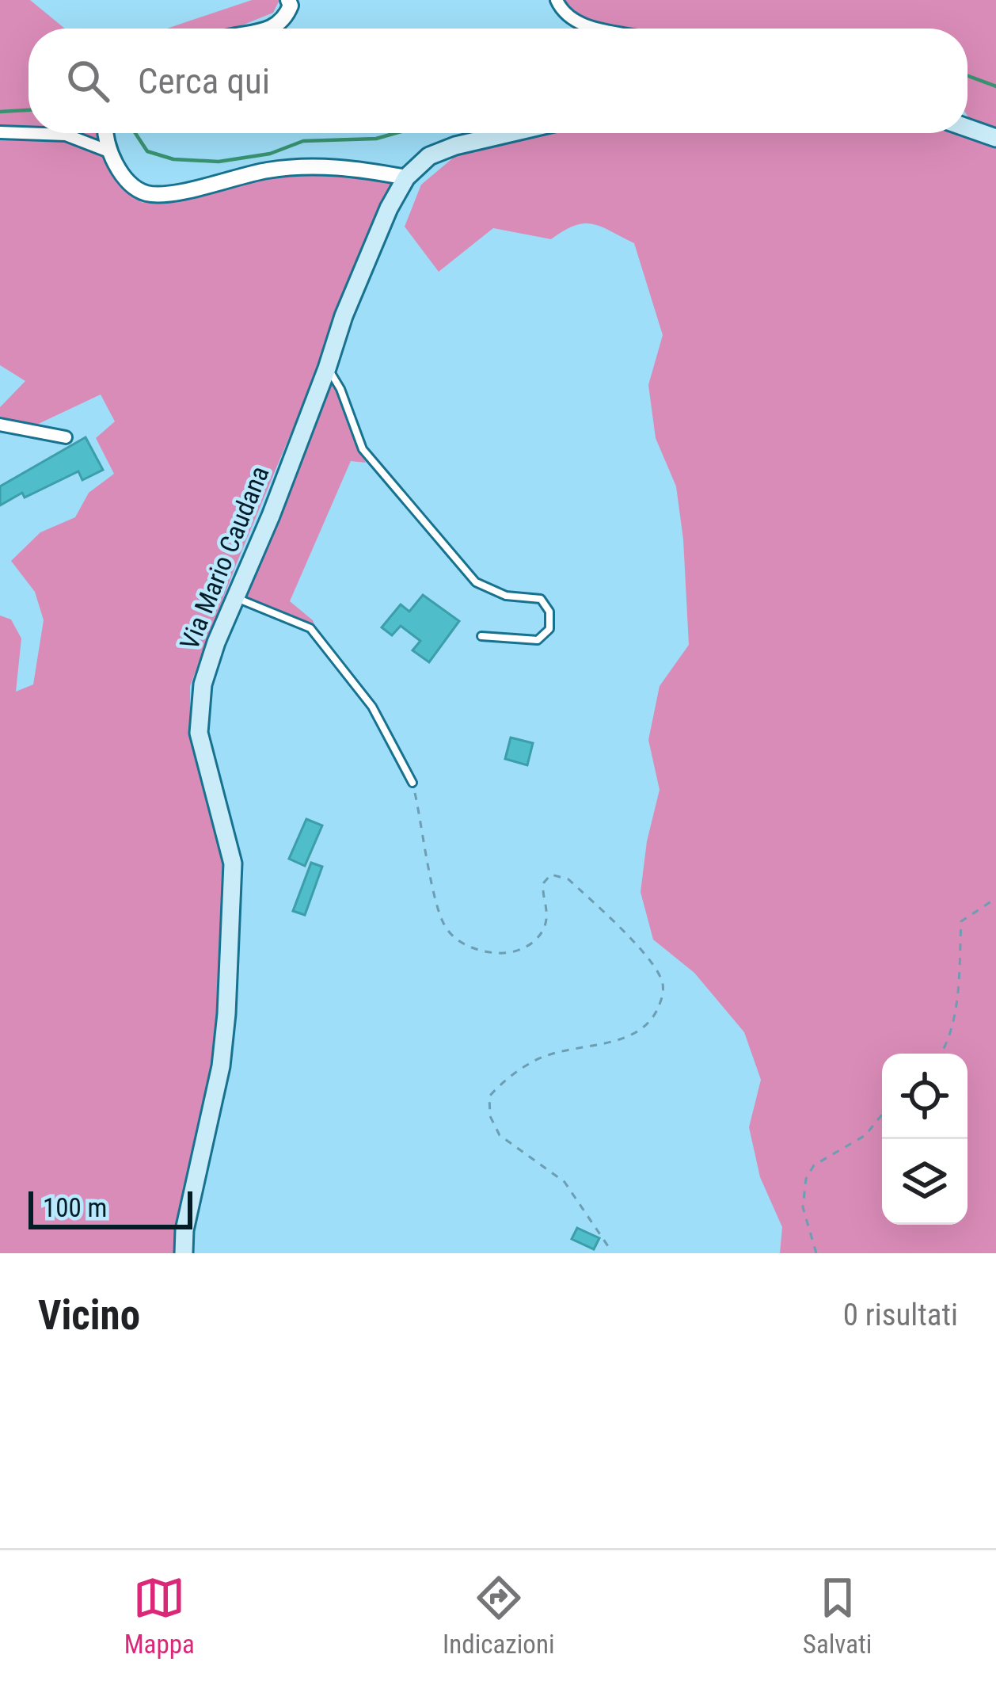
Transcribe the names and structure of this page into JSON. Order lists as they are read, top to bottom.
{
  "streets": {
    "main road": ["Via Mario Caudana"]
  },
  "scale_bar": "100 m",
  "page": {
    "search": "Cerca qui",
    "scale": "100 m",
    "heading": ["Vicino", "0 risultati"],
    "nav": ["Mappa", "Indicazioni", "Salvati"]
  }
}
